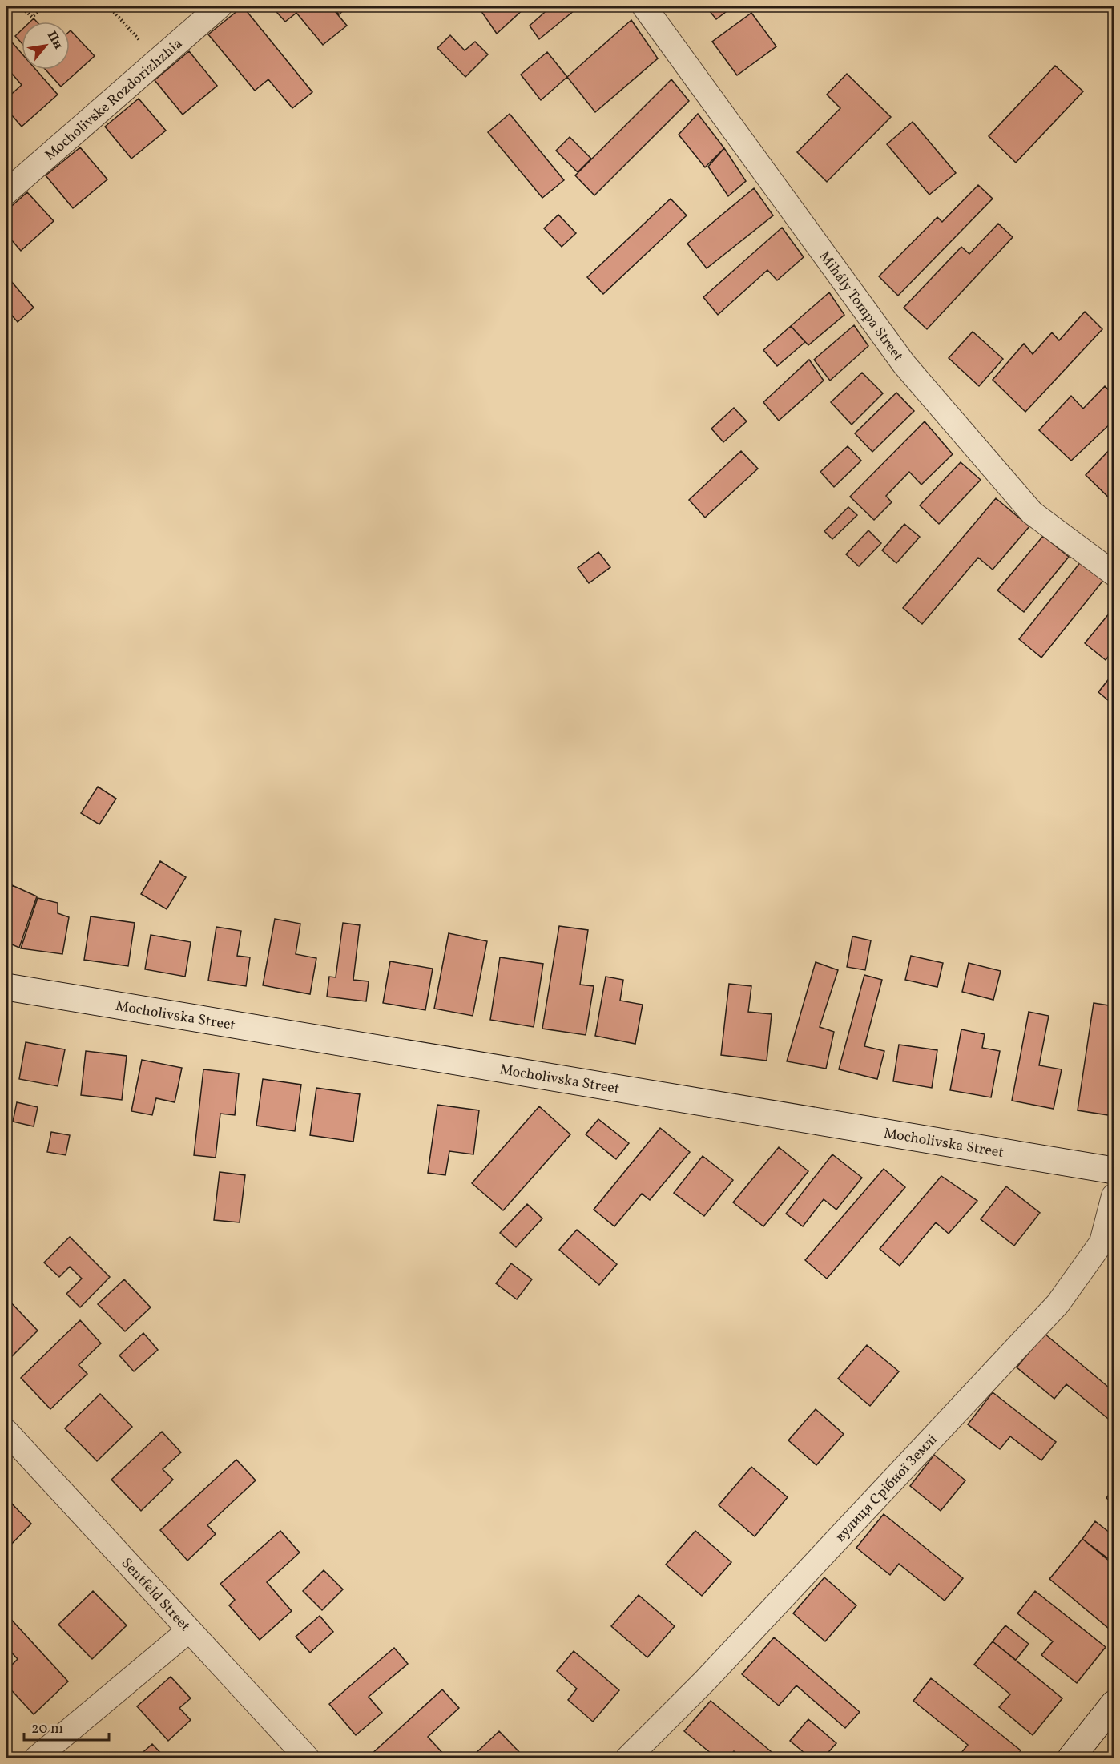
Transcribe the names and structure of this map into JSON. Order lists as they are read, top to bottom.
{
  "streets": {
    "main road": ["Mocholivska Street"],
    "street": [
      "Mocholivske Rozdorizhzhia",
      "Mihály Tompa Street",
      "вулиця Срібної Землі",
      "Sentfeld Street"
    ]
  },
  "scale_bar": "20 m",
  "north": "top right"
}
